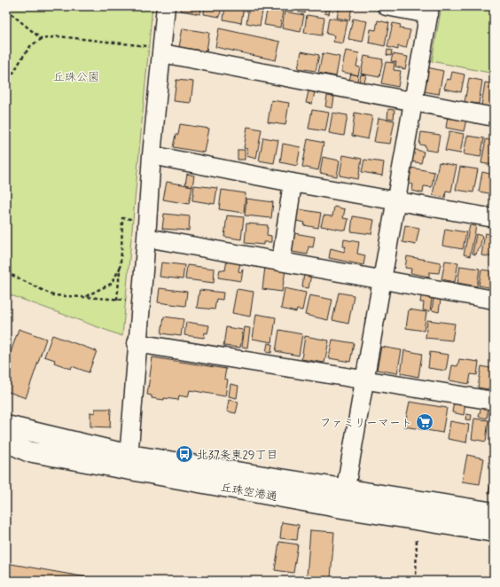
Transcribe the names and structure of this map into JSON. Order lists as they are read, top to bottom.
{
  "streets": {
    "main road": ["丘珠空港通"]
  },
  "parks": ["丘珠公園"],
  "places": {
    "supermarket": ["ファミリーマート"],
    "bus stop": ["北37条東29丁目"]
  }
}
